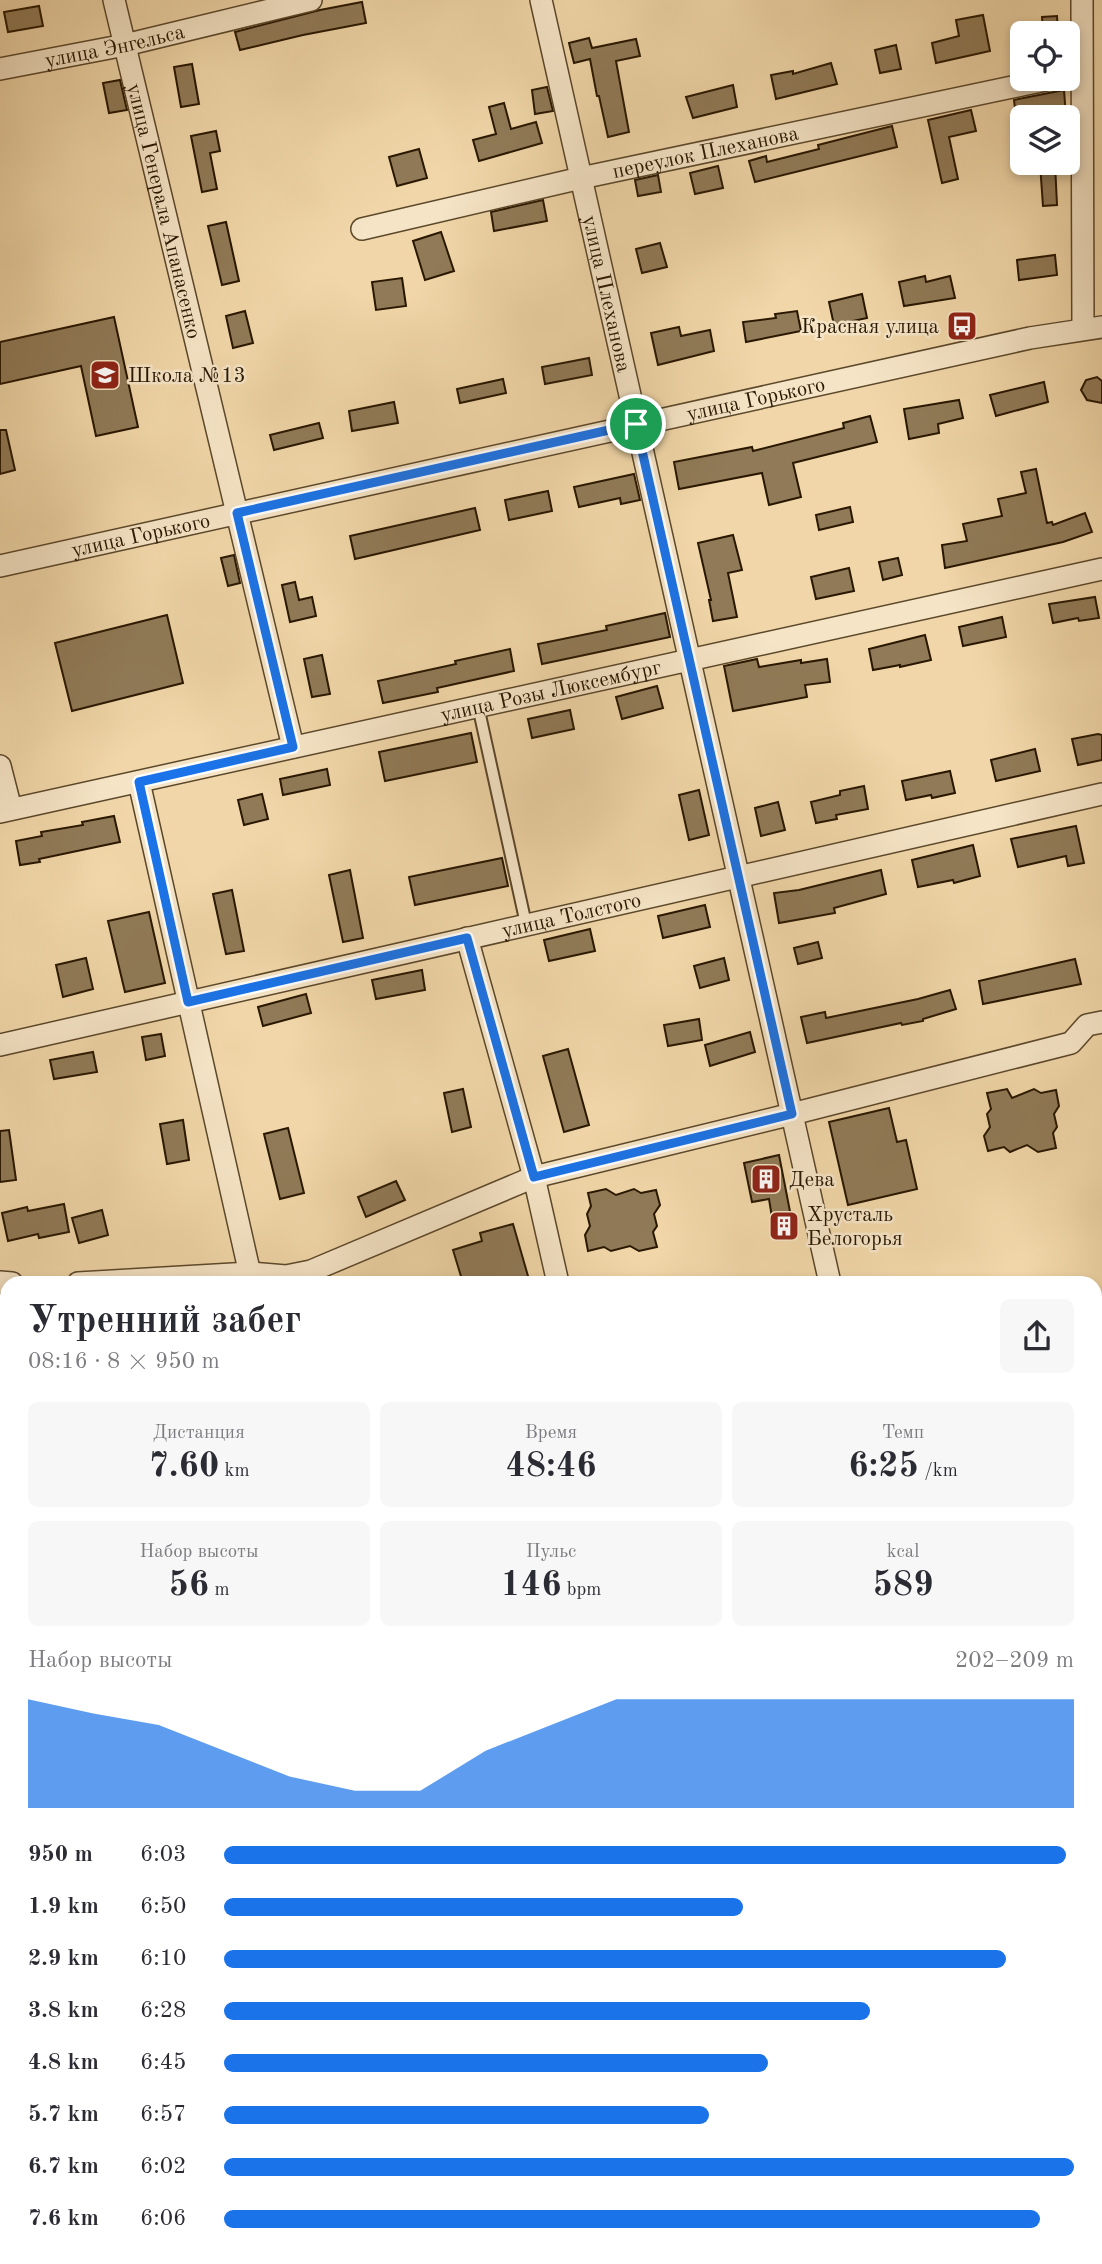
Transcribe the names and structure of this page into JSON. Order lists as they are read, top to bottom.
{
  "streets": {
    "street": [
      "улица Энгельса",
      "переулок Плеханова",
      "улица Генерала Апанасенко",
      "улица Плеханова",
      "улица Горького",
      "улица Розы Люксембург",
      "улица Толстого"
    ]
  },
  "crossings": [
    ["улица Энгельса", "улица Генерала Апанасенко"],
    ["переулок Плеханова", "улица Плеханова"],
    ["улица Генерала Апанасенко", "улица Горького"],
    ["улица Генерала Апанасенко", "улица Розы Люксембург"],
    ["улица Плеханова", "улица Горького"],
    ["улица Плеханова", "улица Розы Люксембург"],
    ["улица Плеханова", "улица Толстого"]
  ],
  "places": {
    "bus stop": ["Красная улица"],
    "school or university": ["Школа №13"],
    "building": ["Дева", "Хрусталь Белогорья"]
  },
  "page": {
    "heading": ["Утренний забег", "08:16 · 8 × 950 m"],
    "stats": [
      ["Дистанция", "7.60 km"],
      ["Время", "48:46"],
      ["Темп", "6:25 /km"],
      ["Набор высоты", "56 m"],
      ["Пульс", "146 bpm"],
      ["kcal", "589"]
    ],
    "chart": ["Набор высоты", "202–209 m"],
    "list": [
      {
        "name": "950 m",
        "note": "6:03"
      },
      {
        "name": "1.9 km",
        "note": "6:50"
      },
      {
        "name": "2.9 km",
        "note": "6:10"
      },
      {
        "name": "3.8 km",
        "note": "6:28"
      },
      {
        "name": "4.8 km",
        "note": "6:45"
      },
      {
        "name": "5.7 km",
        "note": "6:57"
      },
      {
        "name": "6.7 km",
        "note": "6:02"
      },
      {
        "name": "7.6 km",
        "note": "6:06"
      }
    ]
  }
}
